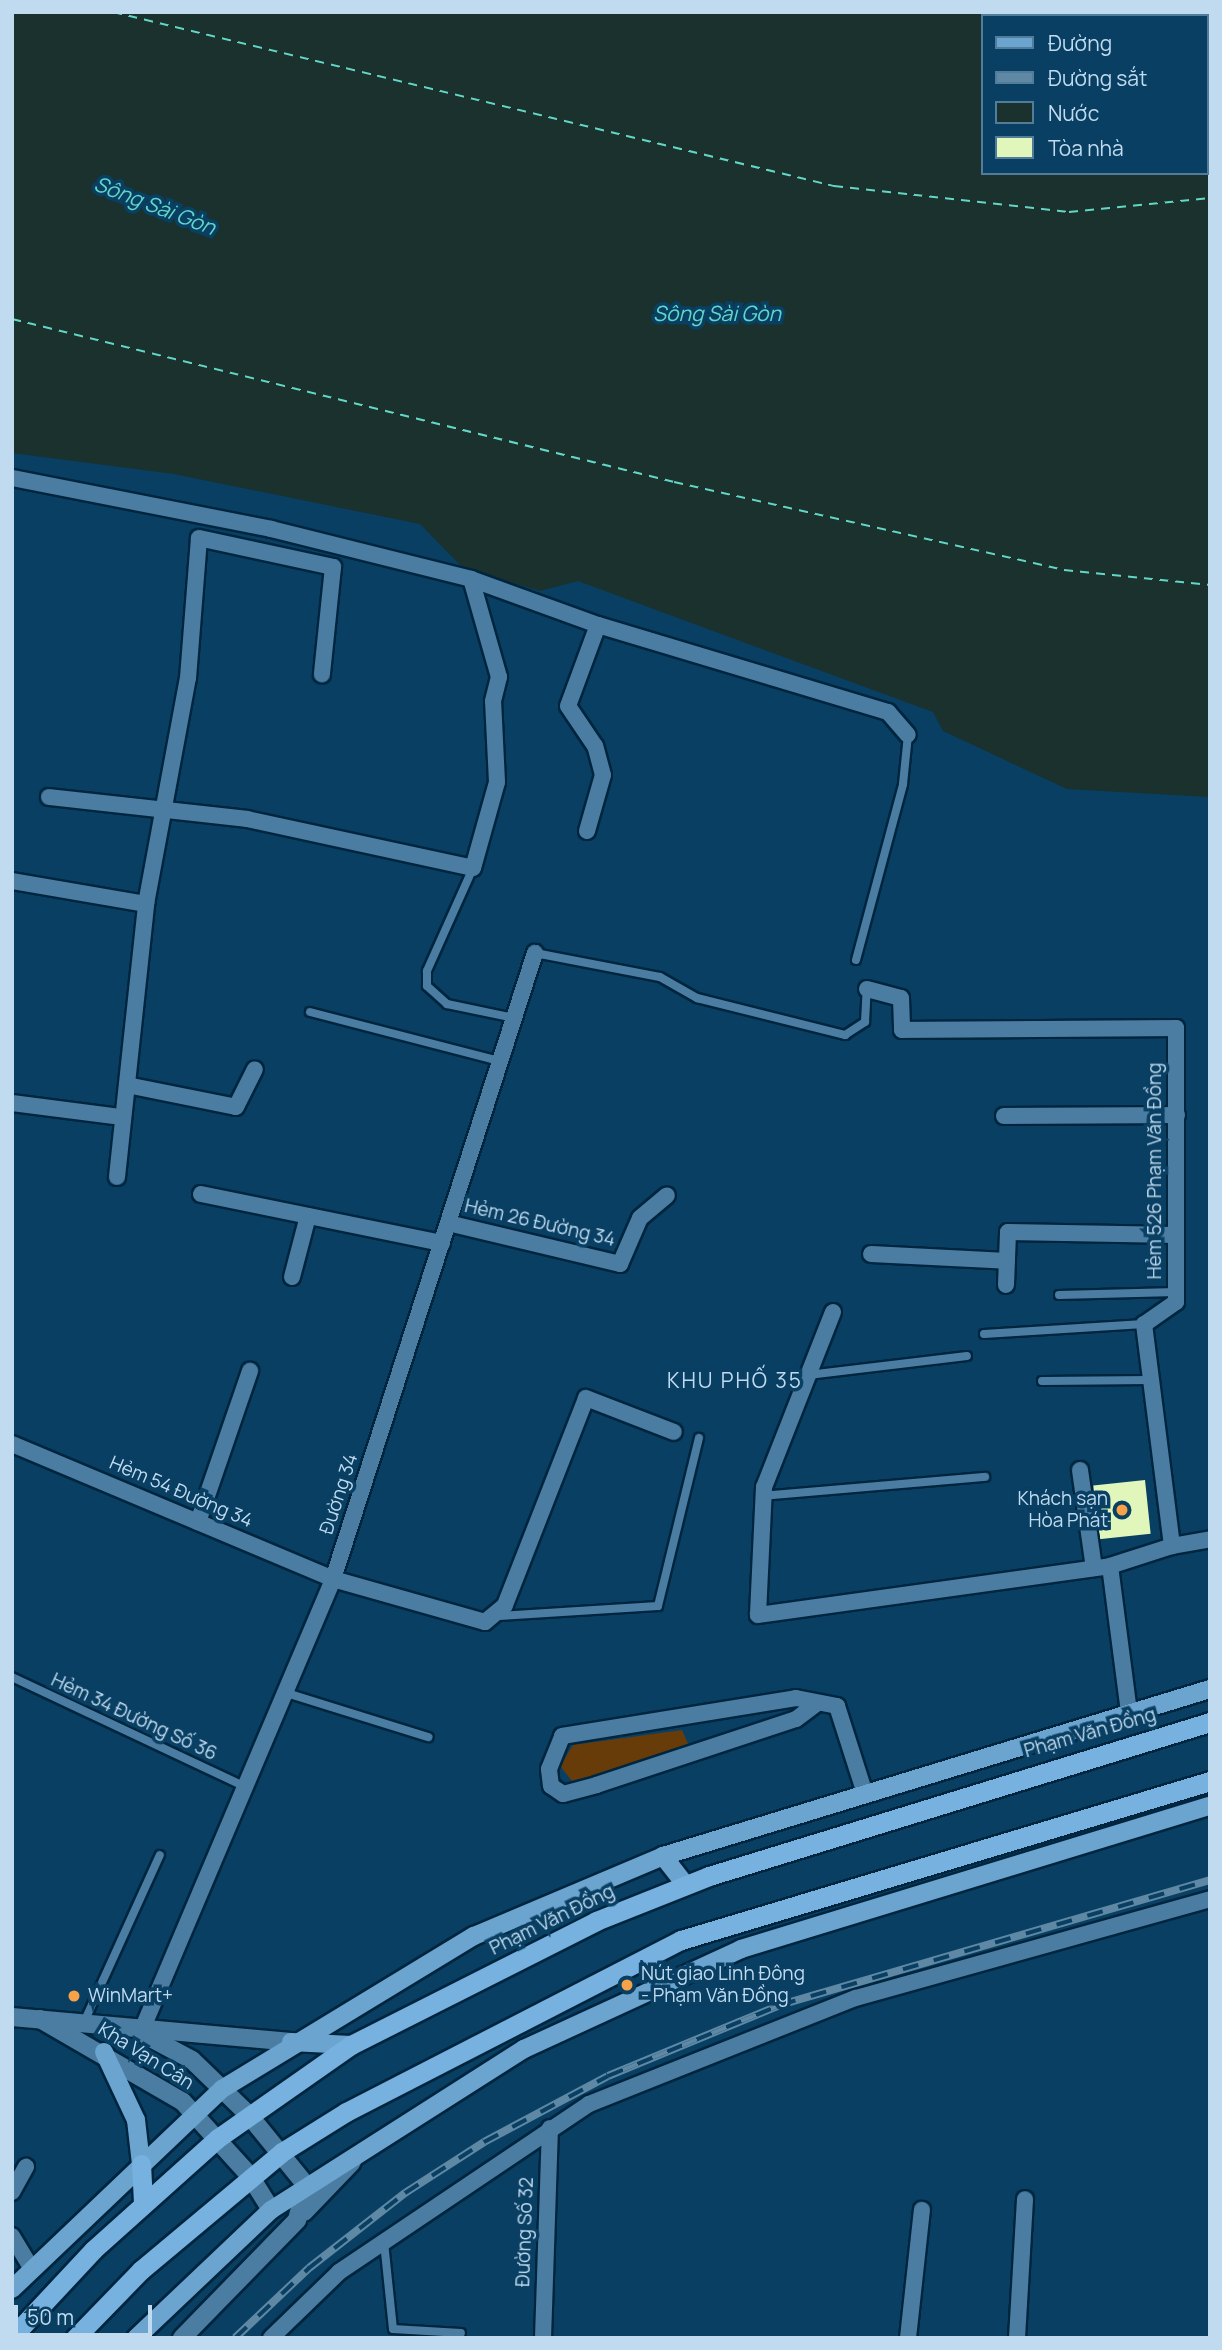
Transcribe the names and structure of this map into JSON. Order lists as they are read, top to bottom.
{
  "streets": {
    "highway": ["Phạm Văn Đồng"],
    "main road": ["Kha Vạn Cân"],
    "street": [
      "Hẻm 526 Phạm Văn Đồng",
      "Hẻm 26 Đường 34",
      "Hẻm 54 Đường 34",
      "Đường 34",
      "Đường Số 32"
    ],
    "lane": ["Hẻm 34 Đường Số 36"]
  },
  "crossings": [
    ["Hẻm 26 Đường 34", "Đường 34"],
    ["Hẻm 54 Đường 34", "Đường 34"],
    ["Đường 34", "Hẻm 34 Đường Số 36"],
    ["Đường 34", "Kha Vạn Cân"],
    ["Phạm Văn Đồng", "Kha Vạn Cân"]
  ],
  "districts": ["KHU PHỐ 35"],
  "water": ["Sông Sài Gòn"],
  "places": ["Khách sạn Hòa Phát", "Nút giao Linh Đông - Phạm Văn Đồng", "WinMart+"],
  "legend": [
    "Đường",
    "Đường sắt",
    "Nước",
    "Tòa nhà"
  ],
  "scale_bar": "50 m"
}
